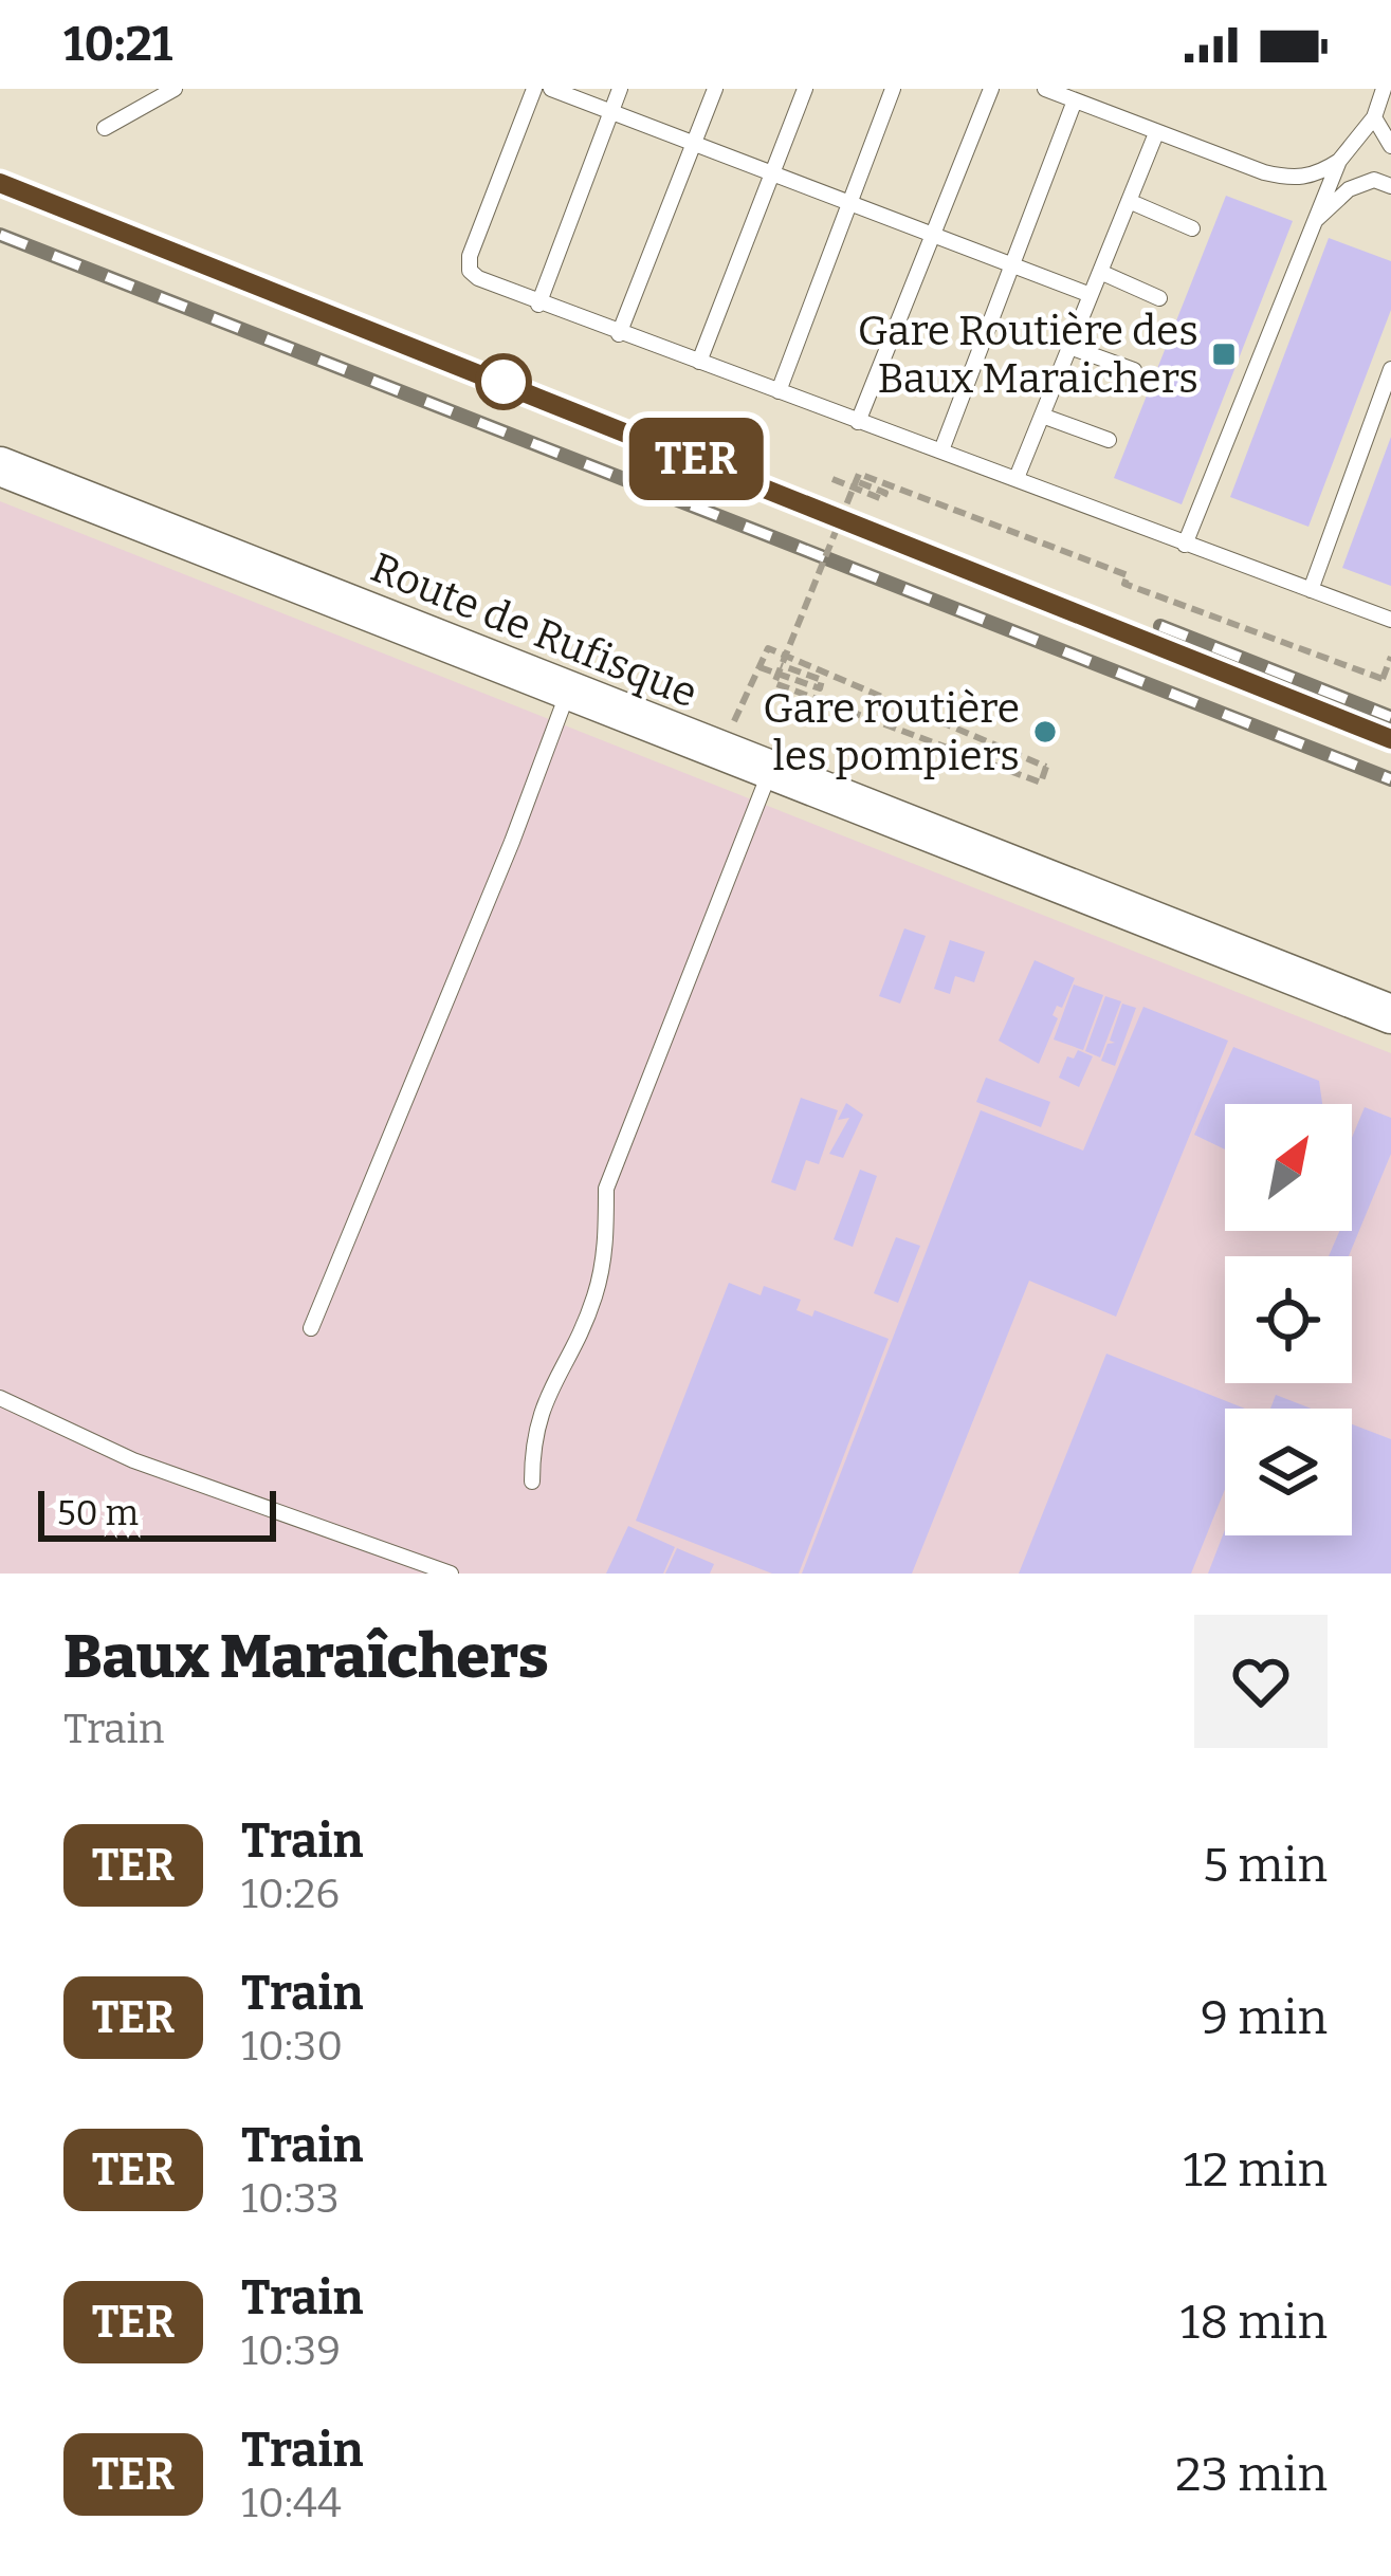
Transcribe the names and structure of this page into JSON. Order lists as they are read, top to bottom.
{
  "streets": {
    "main road": ["Route de Rufisque"]
  },
  "places": {
    "transit": ["Gare Routière des Baux Maraichers"],
    "other": ["Gare routière les pompiers"]
  },
  "scale_bar": "50 m",
  "north": "top right",
  "page": {
    "status": "10:21",
    "on_map": "TER",
    "scale": "50 m",
    "heading": ["Baux Maraîchers", "Train"],
    "list": [
      {
        "mark": "TER",
        "name": "Train",
        "note": "10:26",
        "value": "5 min"
      },
      {
        "mark": "TER",
        "name": "Train",
        "note": "10:30",
        "value": "9 min"
      },
      {
        "mark": "TER",
        "name": "Train",
        "note": "10:33",
        "value": "12 min"
      },
      {
        "mark": "TER",
        "name": "Train",
        "note": "10:39",
        "value": "18 min"
      },
      {
        "mark": "TER",
        "name": "Train",
        "note": "10:44",
        "value": "23 min"
      }
    ]
  }
}
